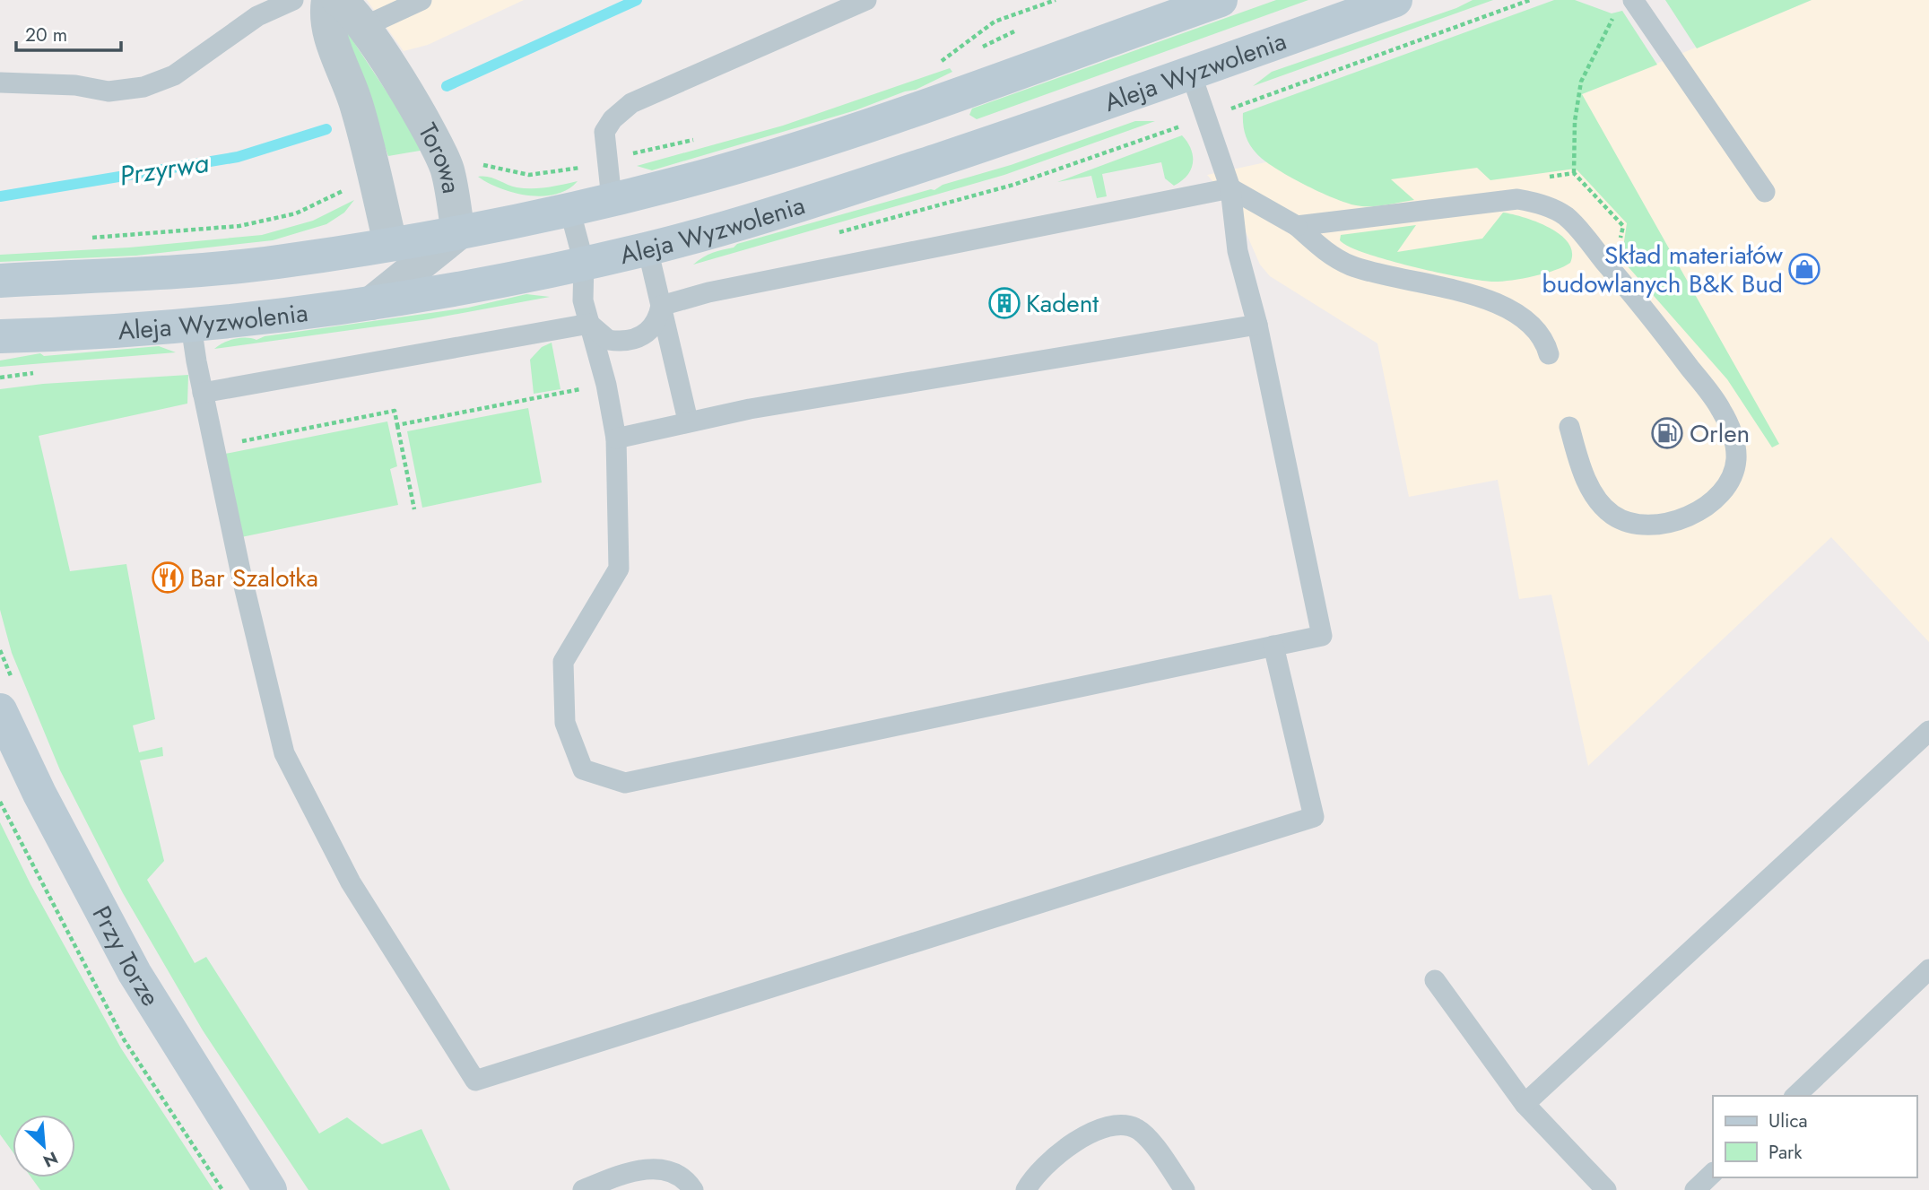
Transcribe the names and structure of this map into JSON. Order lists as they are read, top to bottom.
{
  "streets": {
    "main road": ["Aleja Wyzwolenia", "Przy Torze"],
    "street": ["Torowa"]
  },
  "crossings": [
    ["Aleja Wyzwolenia", "Torowa"]
  ],
  "water": ["Przyrwa"],
  "places": {
    "shop": ["Skład materiałów budowlanych B&K Bud"],
    "building": ["Kadent"],
    "fuel station": ["Orlen"],
    "restaurant": ["Bar Szalotka"]
  },
  "legend": ["Ulica", "Park"],
  "scale_bar": "20 m",
  "north": "bottom right"
}
